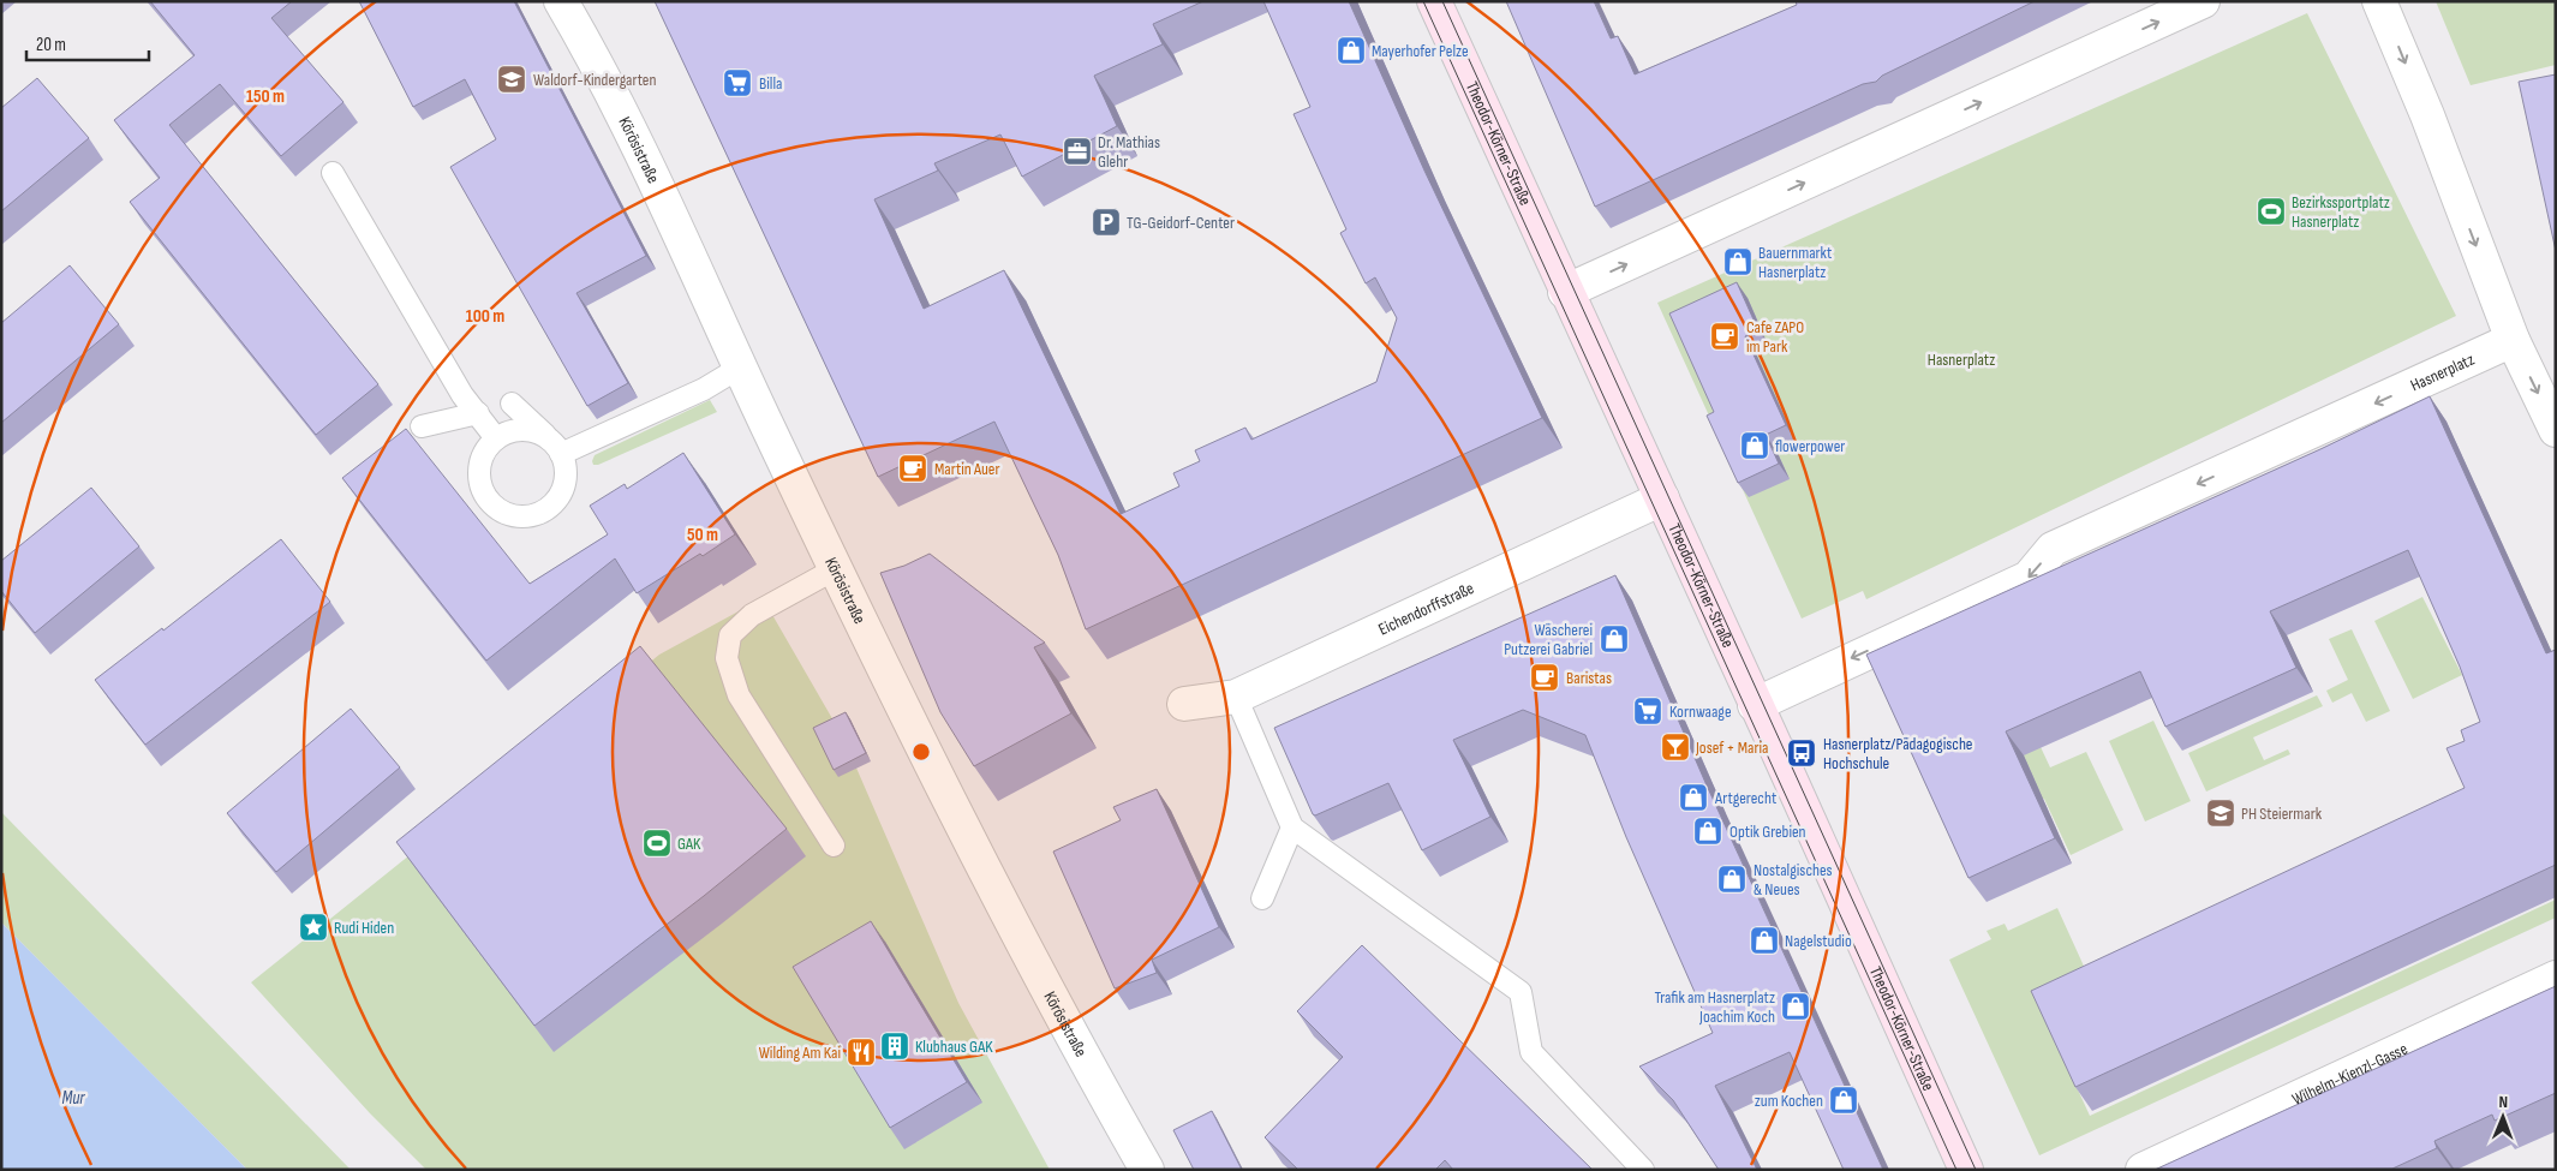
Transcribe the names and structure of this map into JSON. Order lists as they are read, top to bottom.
{
  "streets": {
    "main road": ["Theodor-Körner-Straße"],
    "street": [
      "Körösistraße",
      "Hasnerplatz",
      "Eichendorffstraße",
      "Wilhelm-Kienzl-Gasse"
    ]
  },
  "crossings": [
    ["Theodor-Körner-Straße", "Hasnerplatz"],
    ["Theodor-Körner-Straße", "Eichendorffstraße"]
  ],
  "one_way": ["Hasnerplatz"],
  "water": ["Mur"],
  "parks": ["Hasnerplatz"],
  "places": {
    "shop": [
      "Mayerhofer Pelze",
      "Bauernmarkt Hasnerplatz",
      "flowerpower",
      "Wäscherei Putzerei Gabriel",
      "Artgerecht",
      "Optik Grebien",
      "Nostalgisches & Neues",
      "Nagelstudio",
      "Trafik am Hasnerplatz Joachim Koch",
      "zum Kochen"
    ],
    "school or university": ["Waldorf-Kindergarten", "PH Steiermark"],
    "supermarket": ["Billa", "Kornwaage"],
    "office": ["Dr. Mathias Glehr"],
    "sports": ["Bezirkssportplatz Hasnerplatz", "GAK"],
    "parking": ["TG-Geidorf-Center"],
    "cafe": ["Cafe ZAPO im Park", "Martin Auer", "Baristas"],
    "bar": ["Josef + Maria"],
    "bus stop": ["Hasnerplatz/Pädagogische Hochschule"],
    "place": ["Rudi Hiden"],
    "building": ["Klubhaus GAK"],
    "restaurant": ["Wilding Am Kai"]
  },
  "scale_bar": "20 m",
  "north": "top",
  "rings": ["150 m", "100 m", "50 m"]
}
